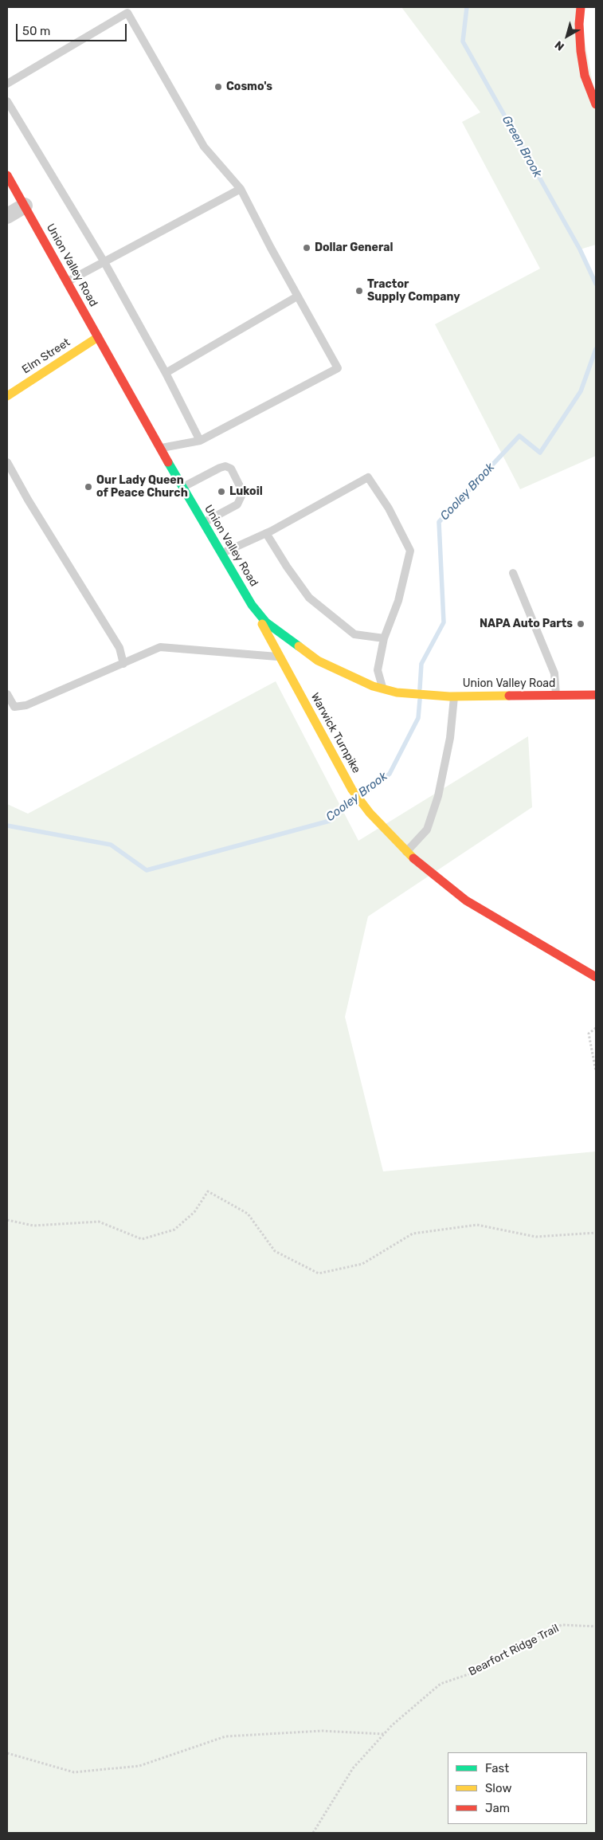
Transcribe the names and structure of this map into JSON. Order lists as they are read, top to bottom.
{
  "streets": {
    "main road": ["Union Valley Road", "Elm Street", "Warwick Turnpike"],
    "path": ["Bearfort Ridge Trail"]
  },
  "crossings": [
    ["Union Valley Road", "Elm Street"],
    ["Union Valley Road", "Warwick Turnpike"]
  ],
  "water": ["Green Brook", "Cooley Brook"],
  "places": [
    "Cosmo's",
    "Dollar General",
    "Tractor Supply Company",
    "Our Lady Queen of Peace Church",
    "Lukoil",
    "NAPA Auto Parts"
  ],
  "legend": ["Fast", "Slow", "Jam"],
  "scale_bar": "50 m",
  "north": "bottom left"
}
